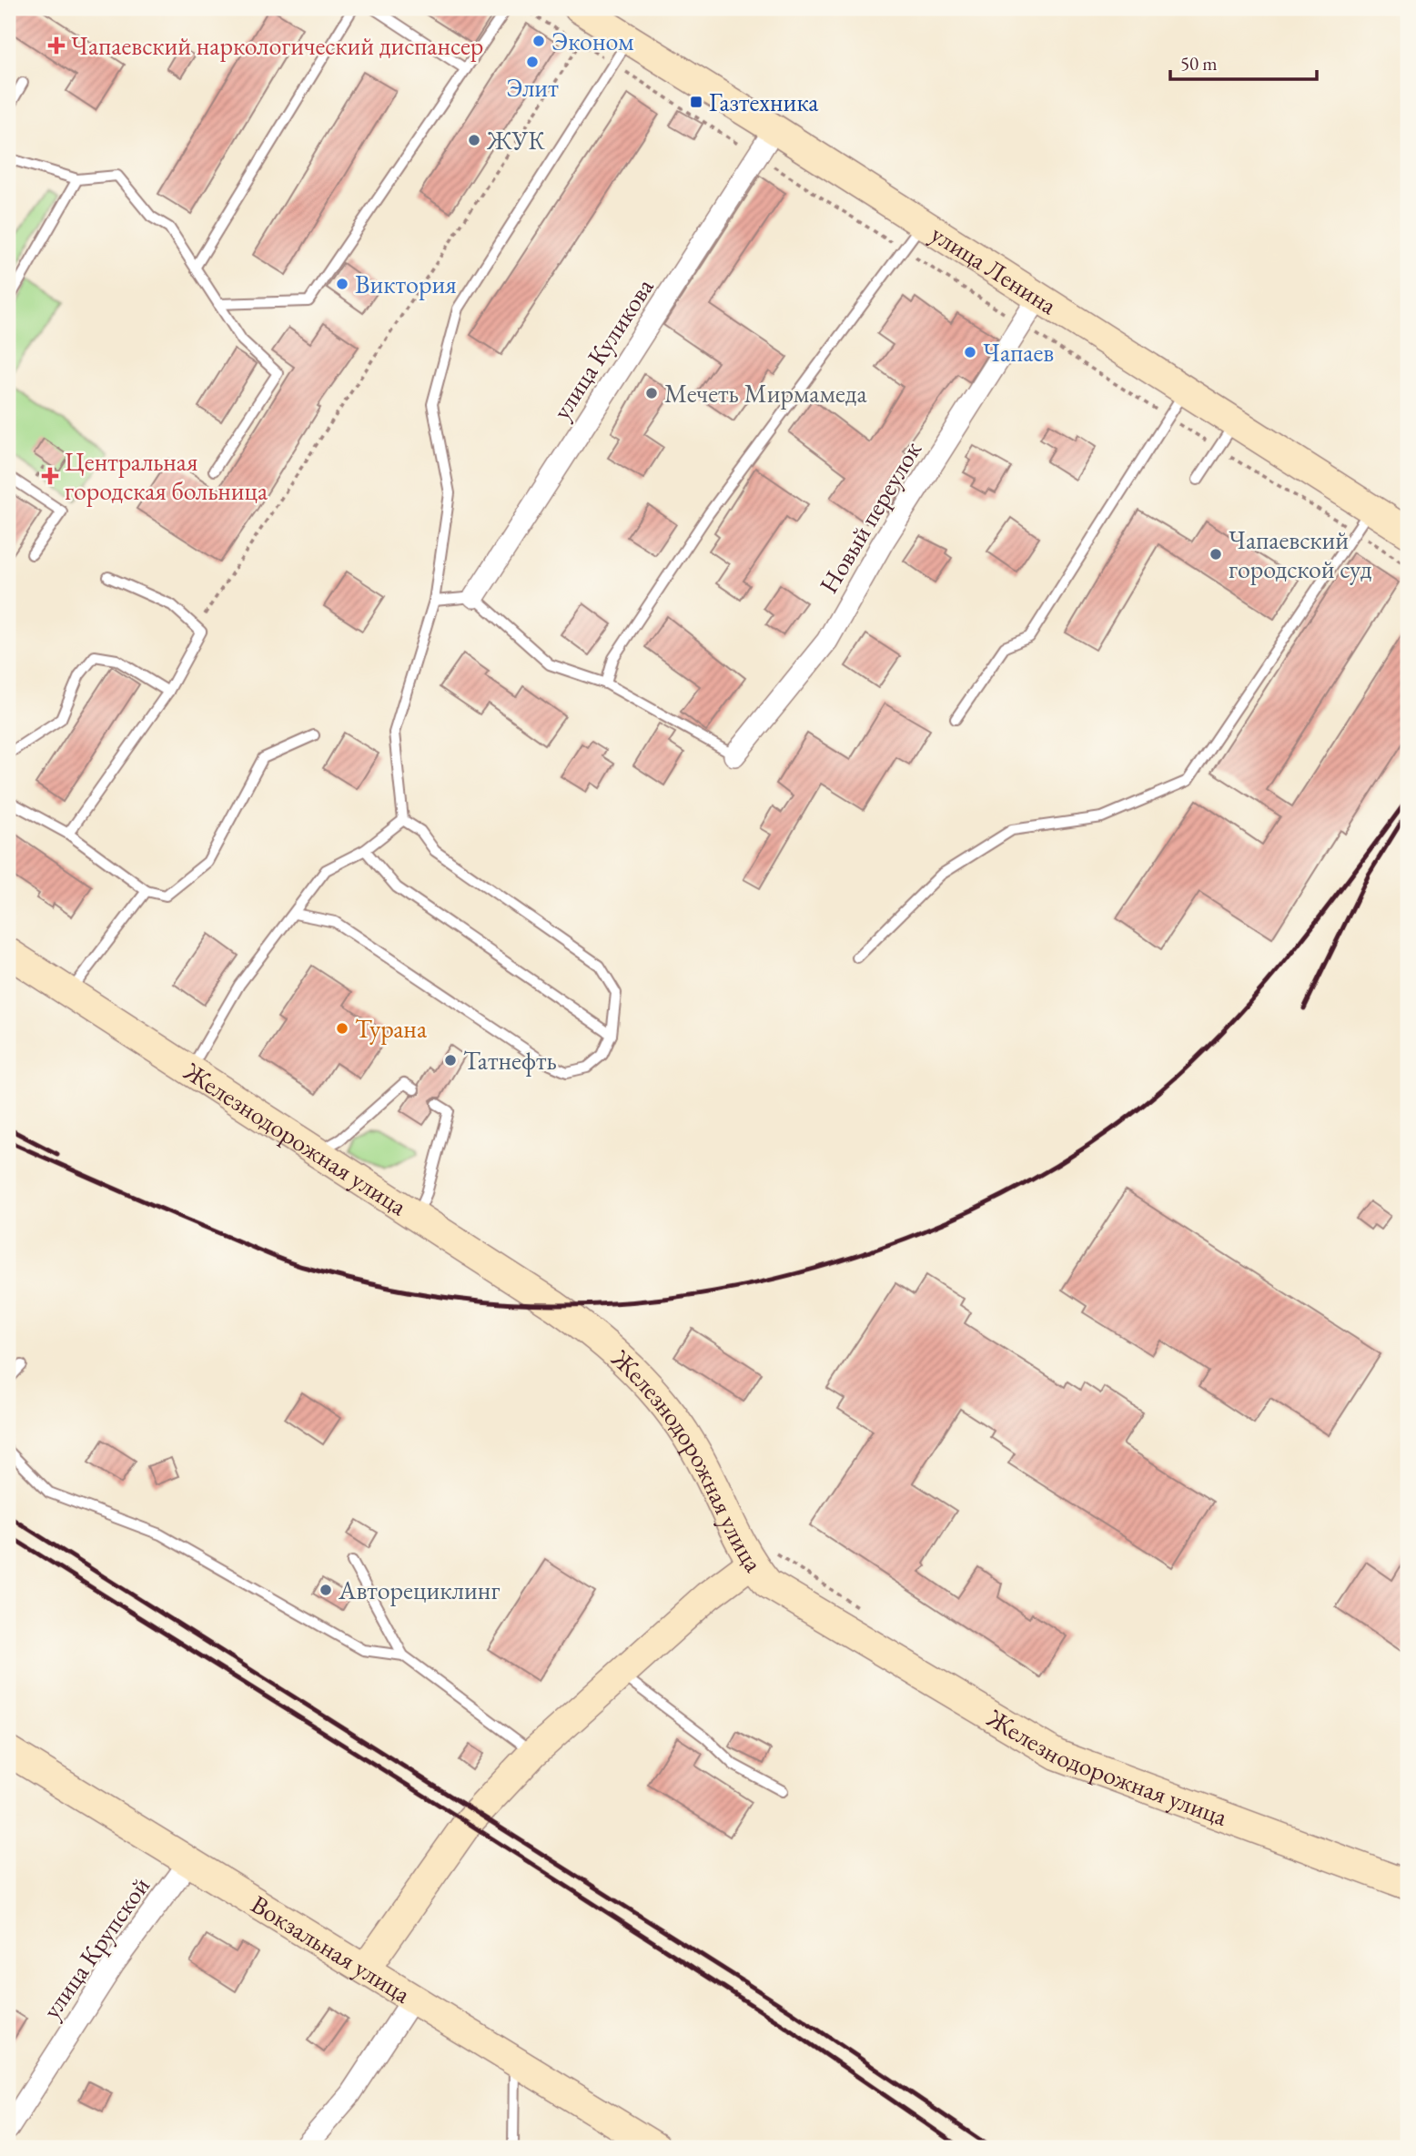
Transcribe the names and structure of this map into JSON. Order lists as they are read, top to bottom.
{
  "streets": {
    "street": [
      "улица Ленина",
      "улица Куликова",
      "Новый переулок",
      "Железнодорожная улица",
      "улица Крупской",
      "Вокзальная улица"
    ]
  },
  "crossings": [
    ["улица Ленина", "улица Куликова"],
    ["улица Ленина", "Новый переулок"],
    ["улица Крупской", "Вокзальная улица"]
  ],
  "places": {
    "other": [
      "Эконом",
      "Элит",
      "ЖУК",
      "Виктория",
      "Чапаев",
      "Мечеть Мирмамеда",
      "Чапаевский городской суд",
      "Турана",
      "Татнефть",
      "Авторециклинг"
    ],
    "health": ["Чапаевский наркологический диспансер", "Центральная городская больница"],
    "transit": ["Газтехника"]
  },
  "scale_bar": "50 m"
}
